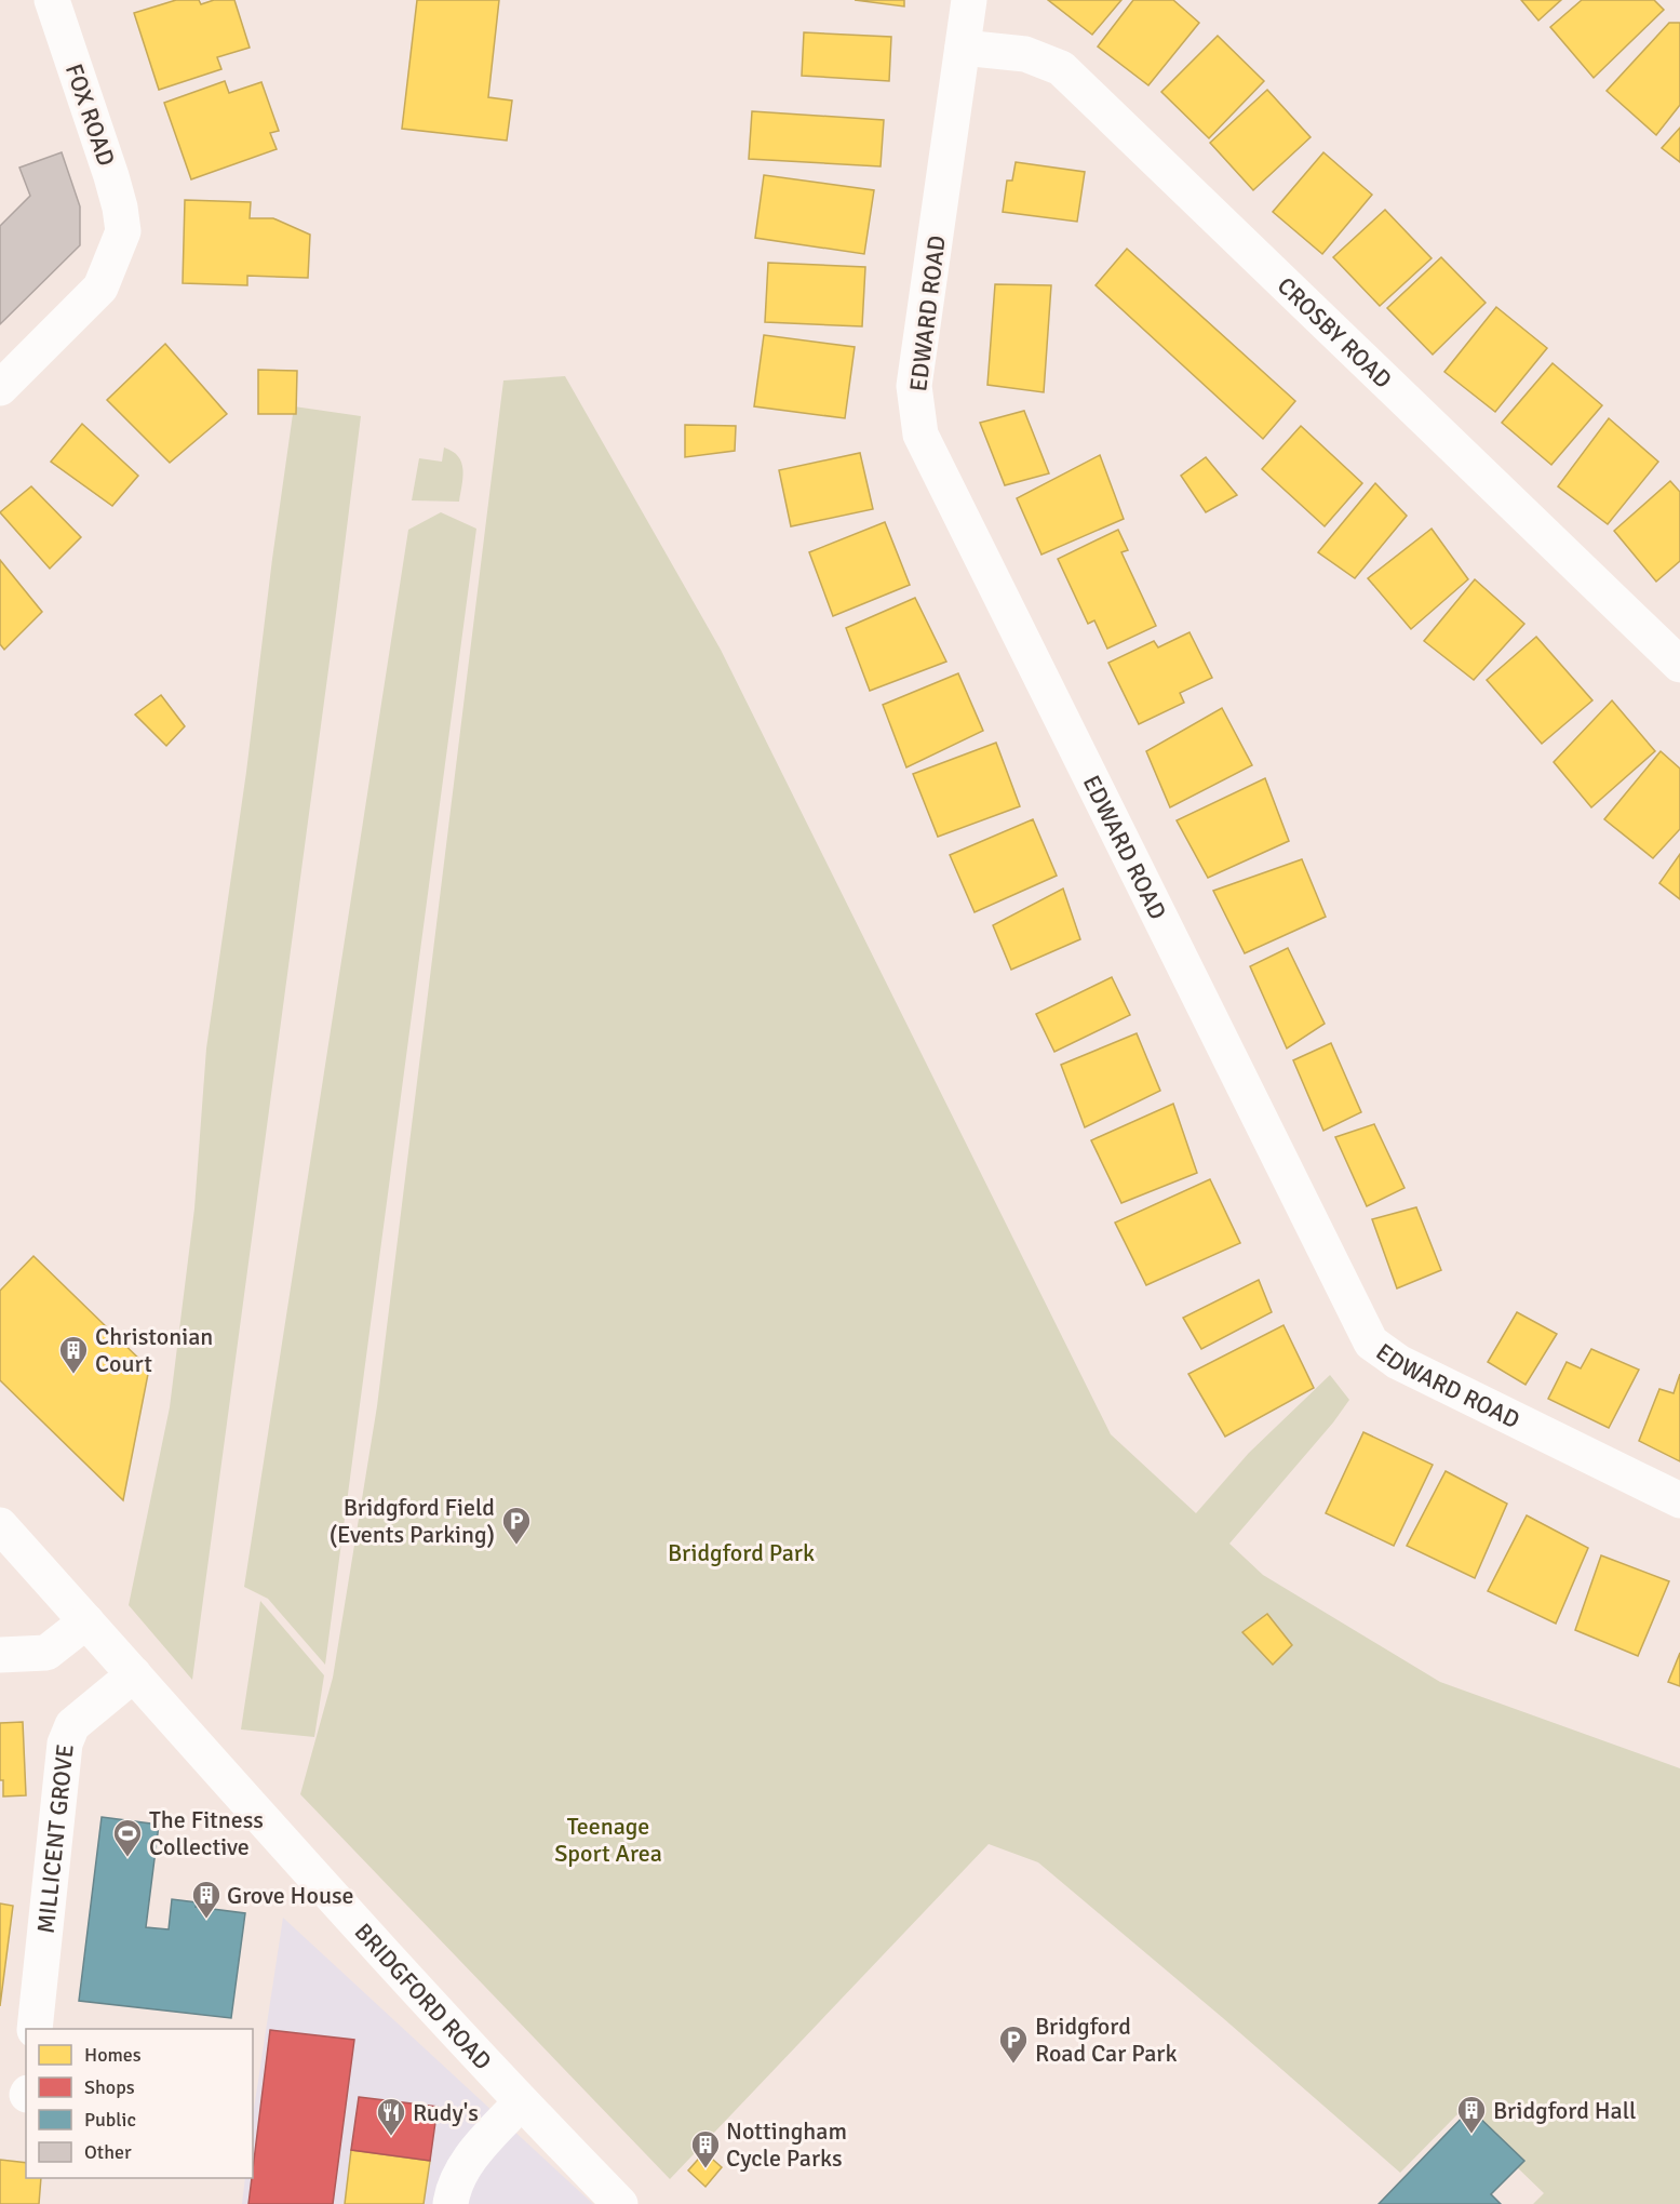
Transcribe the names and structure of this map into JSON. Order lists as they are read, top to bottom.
{
  "streets": {
    "street": [
      "FOX ROAD",
      "EDWARD ROAD",
      "CROSBY ROAD",
      "MILLICENT GROVE",
      "BRIDGFORD ROAD"
    ]
  },
  "crossings": [
    ["EDWARD ROAD", "CROSBY ROAD"],
    ["MILLICENT GROVE", "BRIDGFORD ROAD"]
  ],
  "parks": ["Bridgford Park", "Teenage Sport Area"],
  "places": {
    "building": [
      "Christonian Court",
      "Grove House",
      "Bridgford Hall",
      "Nottingham Cycle Parks"
    ],
    "parking": ["Bridgford Field (Events Parking)", "Bridgford Road Car Park"],
    "sports": ["The Fitness Collective"],
    "restaurant": ["Rudy's"]
  },
  "legend": [
    "Homes",
    "Shops",
    "Public",
    "Other"
  ]
}
